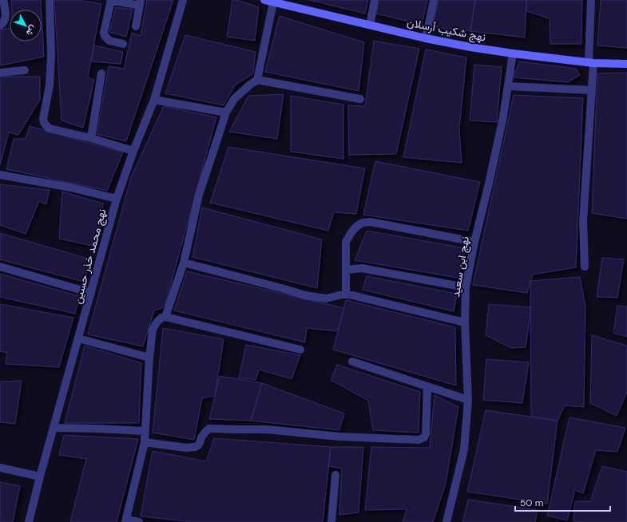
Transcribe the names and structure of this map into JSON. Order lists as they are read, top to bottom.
{
  "streets": {
    "street": ["نهج شكيب أرسلان", "نهج محمد خذر حسين", "نهج ابن سعيد"]
  },
  "crossings": [
    ["نهج شكيب أرسلان", "نهج ابن سعيد"]
  ],
  "scale_bar": "50 m",
  "north": "bottom right"
}
